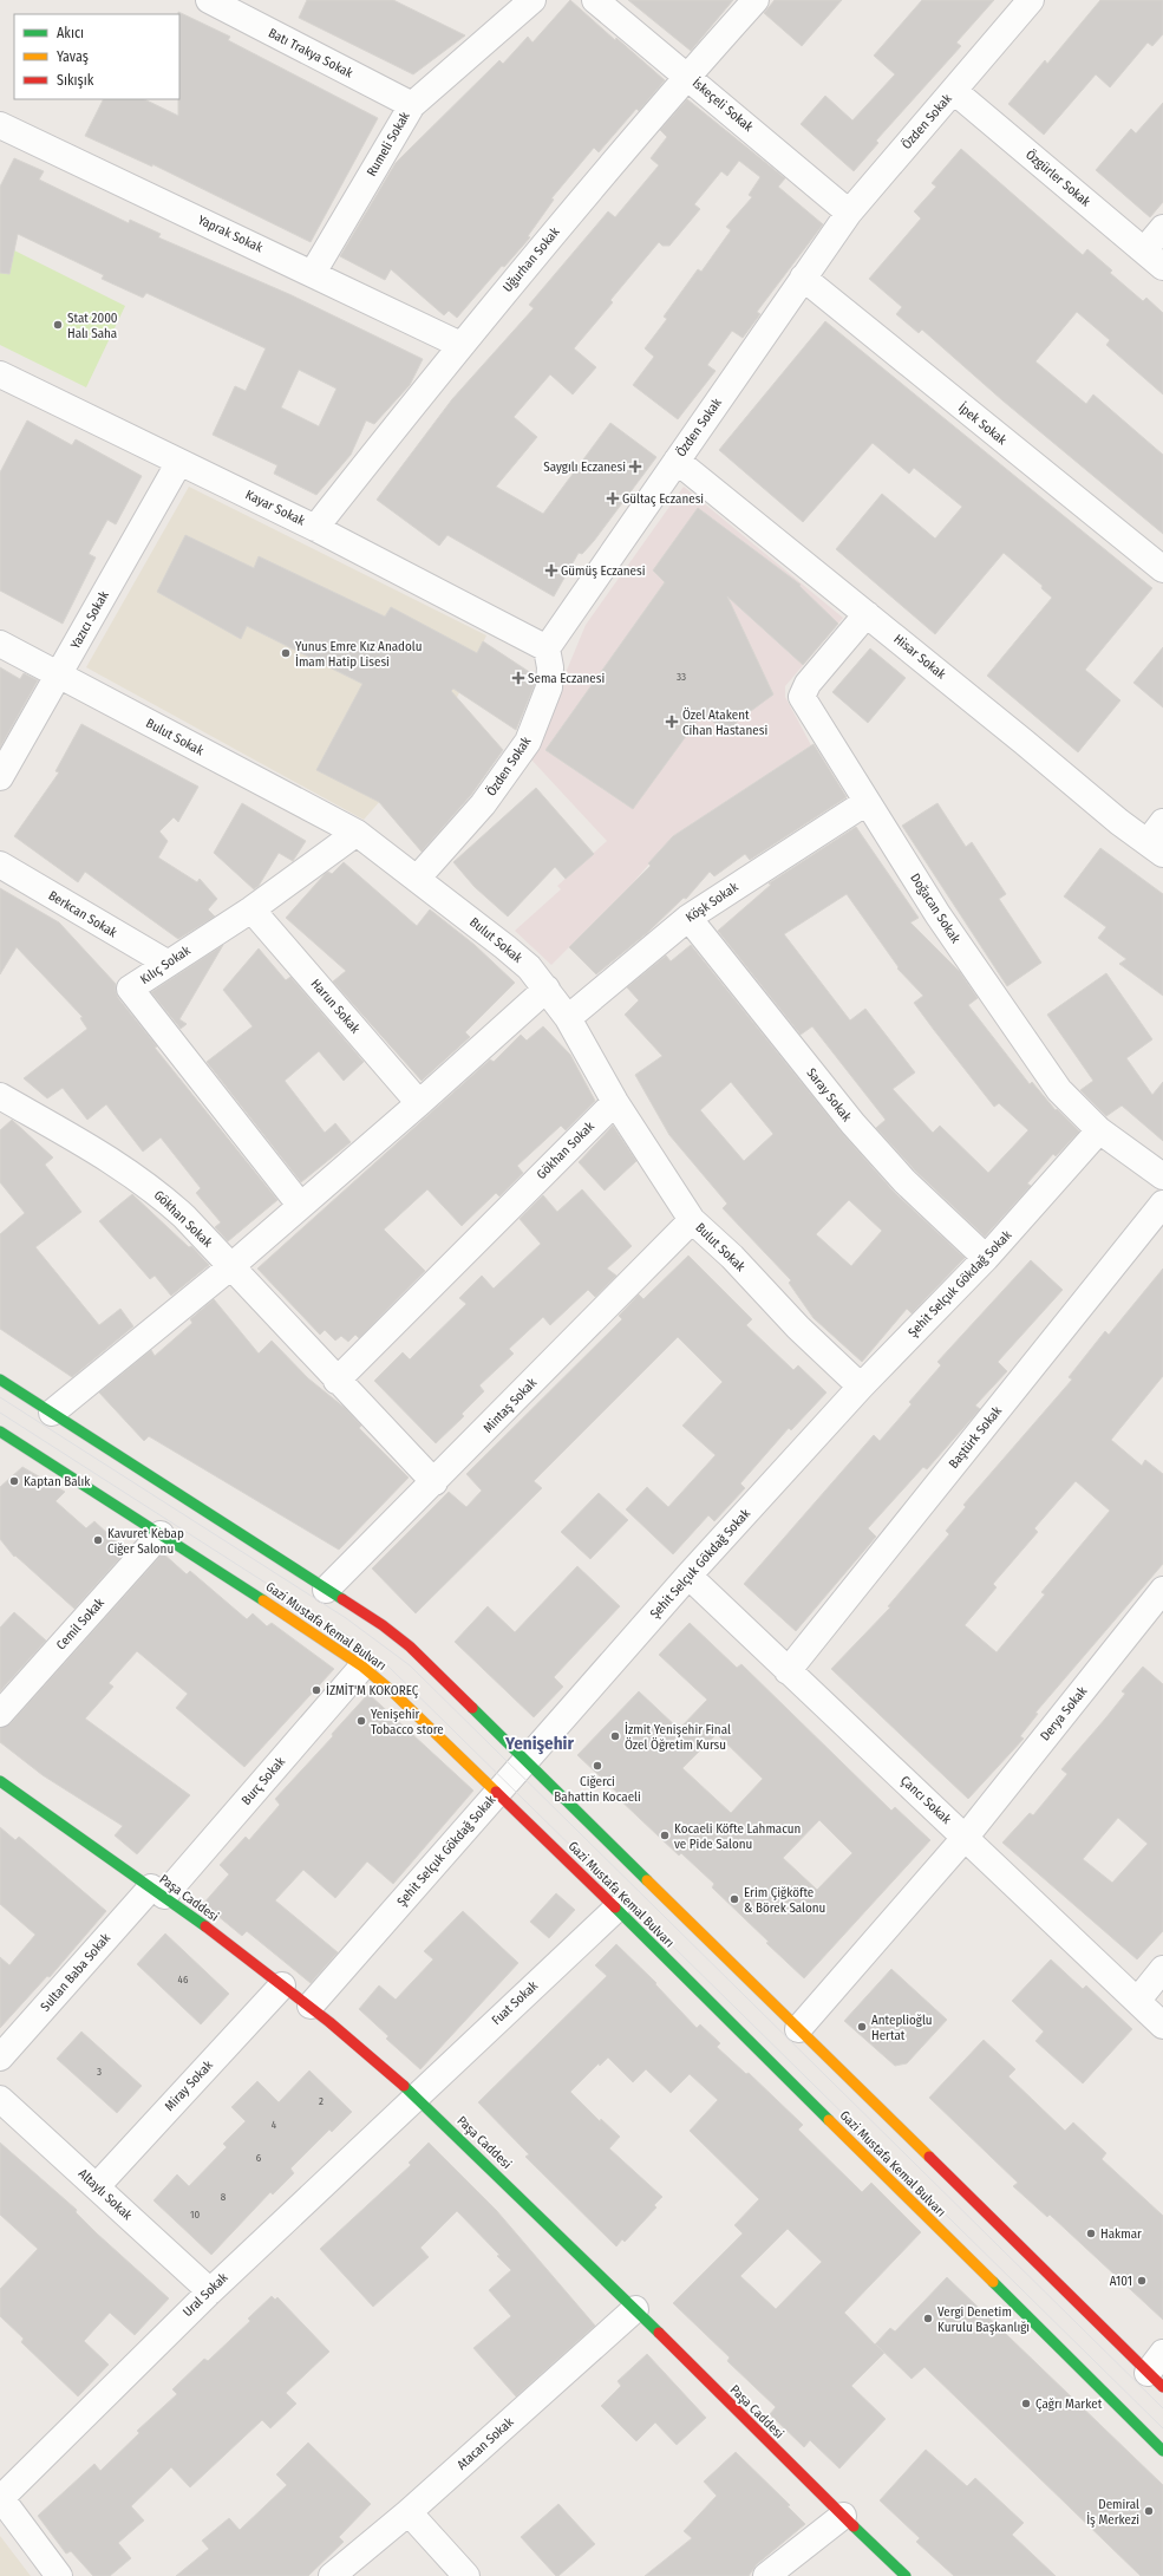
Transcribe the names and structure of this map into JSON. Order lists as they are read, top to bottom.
{
  "streets": {
    "main road": ["Gazi Mustafa Kemal Bulvarı", "Paşa Caddesi"],
    "street": [
      "Batı Trakya Sokak",
      "İskeçeli Sokak",
      "Özden Sokak",
      "Rumeli Sokak",
      "Özgürler Sokak",
      "Yaprak Sokak",
      "Uğurhan Sokak",
      "İpek Sokak",
      "Kayar Sokak",
      "Yazıcı Sokak",
      "Hisar Sokak",
      "Bulut Sokak",
      "Köşk Sokak",
      "Doğacan Sokak",
      "Berkcan Sokak",
      "Kılıç Sokak",
      "Harun Sokak",
      "Saray Sokak",
      "Gökhan Sokak",
      "Şehit Selçuk Gökdağ Sokak",
      "Mintaş Sokak",
      "Baştürk Sokak",
      "Cemil Sokak",
      "Derya Sokak",
      "Burç Sokak",
      "Çancı Sokak",
      "Sultan Baba Sokak",
      "Fuat Sokak",
      "Miray Sokak",
      "Altaylı Sokak",
      "Ural Sokak",
      "Atacan Sokak"
    ]
  },
  "crossings": [
    ["Batı Trakya Sokak", "Rumeli Sokak"],
    ["İskeçeli Sokak", "Özden Sokak"],
    ["İskeçeli Sokak", "Uğurhan Sokak"],
    ["Özden Sokak", "Özgürler Sokak"],
    ["Özden Sokak", "İpek Sokak"],
    ["Özden Sokak", "Kayar Sokak"],
    ["Özden Sokak", "Hisar Sokak"],
    ["Özden Sokak", "Bulut Sokak"],
    ["Rumeli Sokak", "Yaprak Sokak"],
    ["Yaprak Sokak", "Uğurhan Sokak"],
    ["Uğurhan Sokak", "Kayar Sokak"],
    ["Kayar Sokak", "Yazıcı Sokak"],
    ["Yazıcı Sokak", "Bulut Sokak"],
    ["Hisar Sokak", "Doğacan Sokak"],
    ["Bulut Sokak", "Köşk Sokak"],
    ["Bulut Sokak", "Kılıç Sokak"],
    ["Bulut Sokak", "Gökhan Sokak"],
    ["Bulut Sokak", "Şehit Selçuk Gökdağ Sokak"],
    ["Bulut Sokak", "Mintaş Sokak"],
    ["Köşk Sokak", "Doğacan Sokak"],
    ["Köşk Sokak", "Saray Sokak"],
    ["Doğacan Sokak", "Şehit Selçuk Gökdağ Sokak"],
    ["Berkcan Sokak", "Kılıç Sokak"],
    ["Kılıç Sokak", "Harun Sokak"],
    ["Saray Sokak", "Şehit Selçuk Gökdağ Sokak"],
    ["Gökhan Sokak", "Mintaş Sokak"],
    ["Şehit Selçuk Gökdağ Sokak", "Gazi Mustafa Kemal Bulvarı"],
    ["Şehit Selçuk Gökdağ Sokak", "Çancı Sokak"],
    ["Şehit Selçuk Gökdağ Sokak", "Paşa Caddesi"],
    ["Baştürk Sokak", "Çancı Sokak"],
    ["Cemil Sokak", "Gazi Mustafa Kemal Bulvarı"],
    ["Gazi Mustafa Kemal Bulvarı", "Burç Sokak"],
    ["Gazi Mustafa Kemal Bulvarı", "Fuat Sokak"],
    ["Derya Sokak", "Çancı Sokak"],
    ["Burç Sokak", "Paşa Caddesi"],
    ["Burç Sokak", "Sultan Baba Sokak"],
    ["Paşa Caddesi", "Sultan Baba Sokak"],
    ["Paşa Caddesi", "Fuat Sokak"],
    ["Paşa Caddesi", "Miray Sokak"],
    ["Paşa Caddesi", "Ural Sokak"],
    ["Paşa Caddesi", "Atacan Sokak"],
    ["Fuat Sokak", "Ural Sokak"],
    ["Miray Sokak", "Altaylı Sokak"],
    ["Altaylı Sokak", "Ural Sokak"]
  ],
  "districts": ["Yenişehir"],
  "places": {
    "other": [
      "Stat 2000 Halı Saha",
      "Yunus Emre Kız Anadolu İmam Hatip Lisesi",
      "Kaptan Balık",
      "Kavuret Kebap Ciğer Salonu",
      "İZMİT'M KOKOREÇ",
      "Yenişehir Tobacco store",
      "İzmit Yenişehir Final Özel Öğretim Kursu",
      "Ciğerci Bahattin Kocaeli",
      "Kocaeli Köfte Lahmacun ve Pide Salonu",
      "Erim Çiğköfte & Börek Salonu",
      "Anteplioğlu Hertat",
      "Hakmar",
      "A101",
      "Vergi Denetim Kurulu Başkanlığı",
      "Çağrı Market",
      "Demiral İş Merkezi"
    ],
    "health": [
      "Saygılı Eczanesi",
      "Gültaç Eczanesi",
      "Gümüş Eczanesi",
      "Sema Eczanesi",
      "Özel Atakent Cihan Hastanesi"
    ]
  },
  "house_numbers": [
    "33",
    "46",
    "3",
    "2",
    "4",
    "6",
    "8",
    "10"
  ],
  "legend": ["Akıcı", "Yavaş", "Sıkışık"]
}
